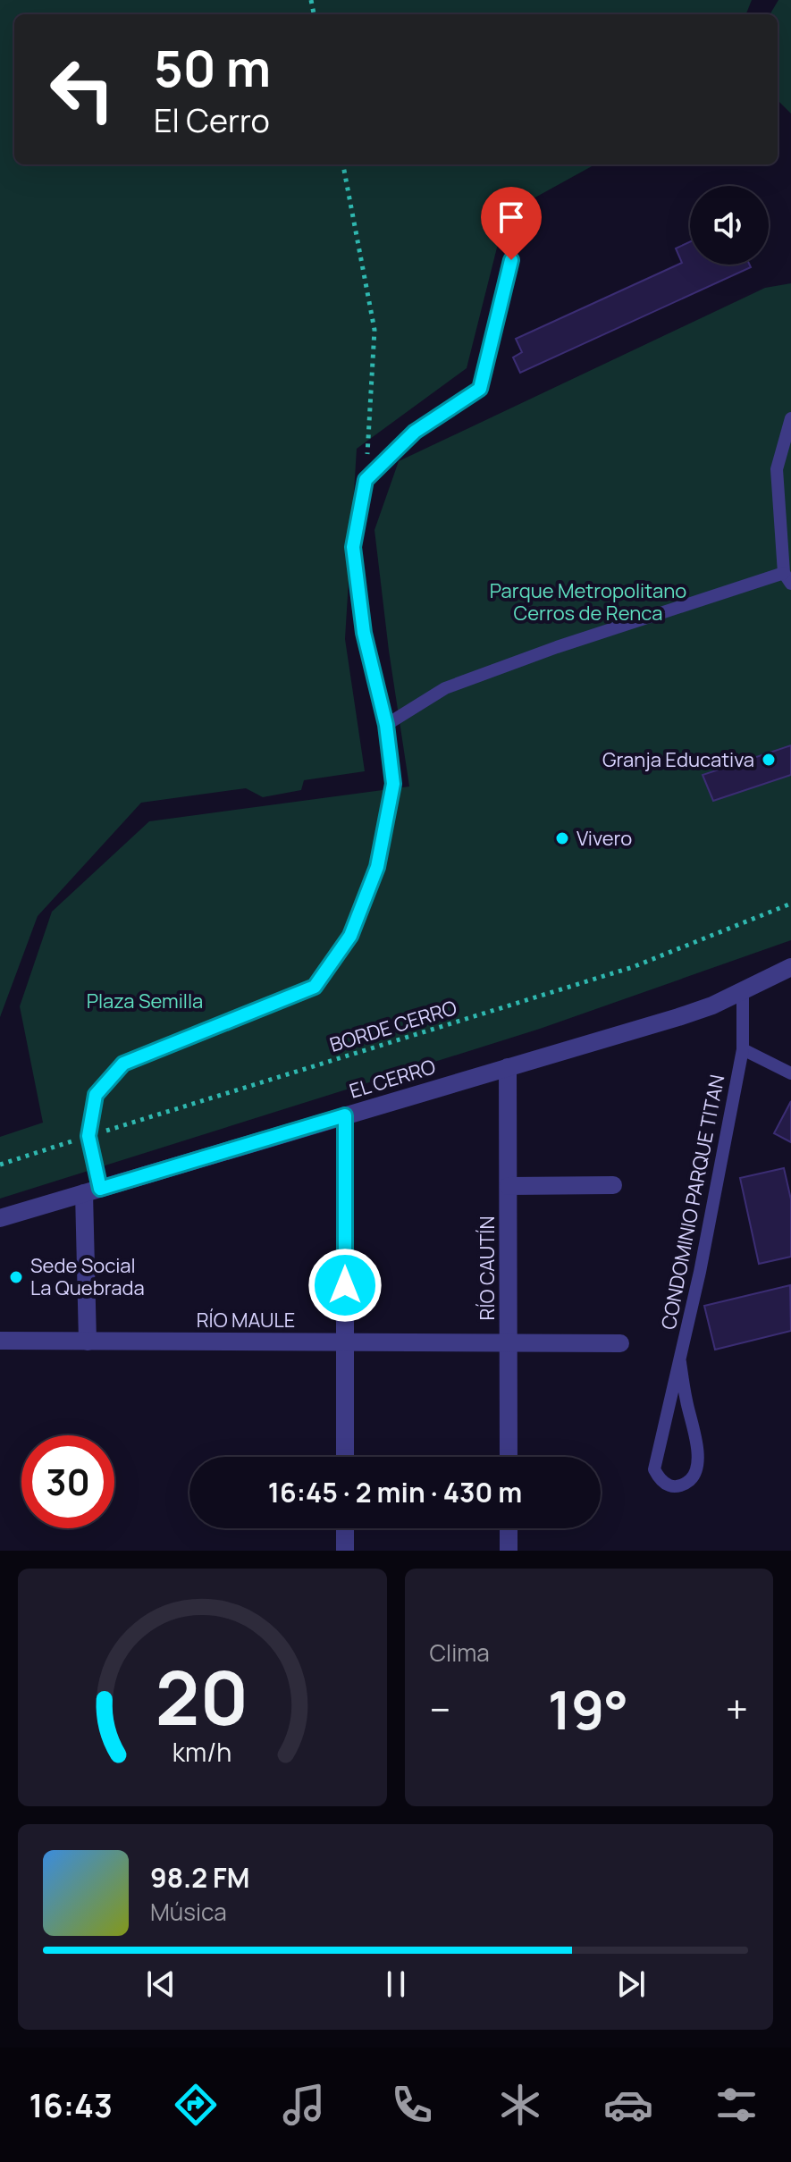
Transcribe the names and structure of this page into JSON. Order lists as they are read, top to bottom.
{
  "streets": {
    "street": ["EL CERRO", "RÍO CAUTÍN", "RÍO MAULE"],
    "lane": ["CONDOMINIO PARQUE TITAN"],
    "path": ["BORDE CERRO"]
  },
  "crossings": [
    ["EL CERRO", "CONDOMINIO PARQUE TITAN"],
    ["EL CERRO", "RÍO CAUTÍN"],
    ["RÍO CAUTÍN", "RÍO MAULE"]
  ],
  "parks": ["Parque Metropolitano Cerros de Renca", "Plaza Semilla"],
  "places": ["Granja Educativa", "Vivero", "Sede Social La Quebrada"],
  "page": {
    "turn": ["50 m", "El Cerro"],
    "limit": "30",
    "trip": "16:45 · 2 min · 430 m",
    "tile": "Clima",
    "heat": ["−", "19°", "+"],
    "song": ["98.2 FM", "Música"],
    "tabs": "16:43",
    "gauge": ["20", "km/h"]
  }
}
